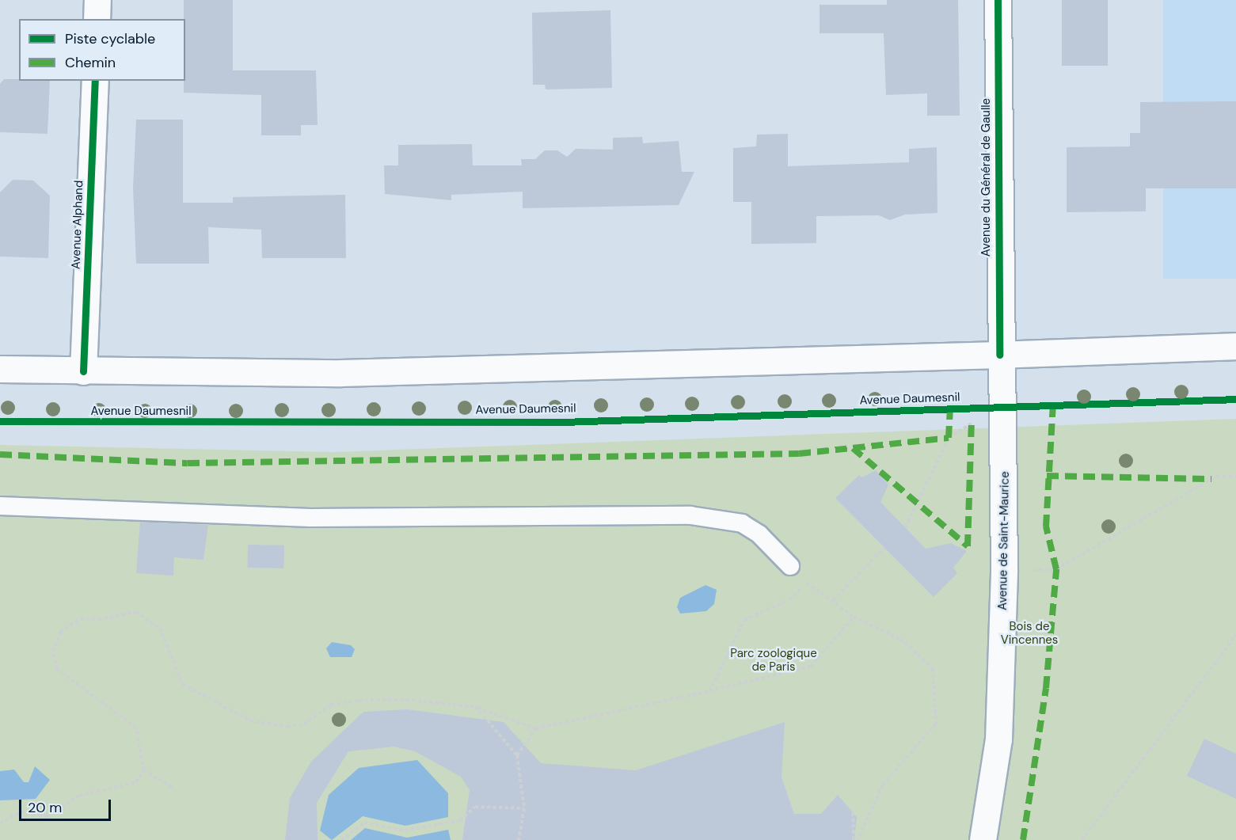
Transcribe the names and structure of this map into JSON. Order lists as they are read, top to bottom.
{
  "streets": {
    "main road": ["Avenue du Général de Gaulle", "Avenue Alphand", "Avenue de Saint-Maurice"],
    "cycle path": ["Avenue Daumesnil"]
  },
  "crossings": [
    ["Avenue du Général de Gaulle", "Avenue de Saint-Maurice"]
  ],
  "parks": ["Bois de Vincennes", "Parc zoologique de Paris"],
  "legend": ["Piste cyclable", "Chemin"],
  "scale_bar": "20 m"
}
